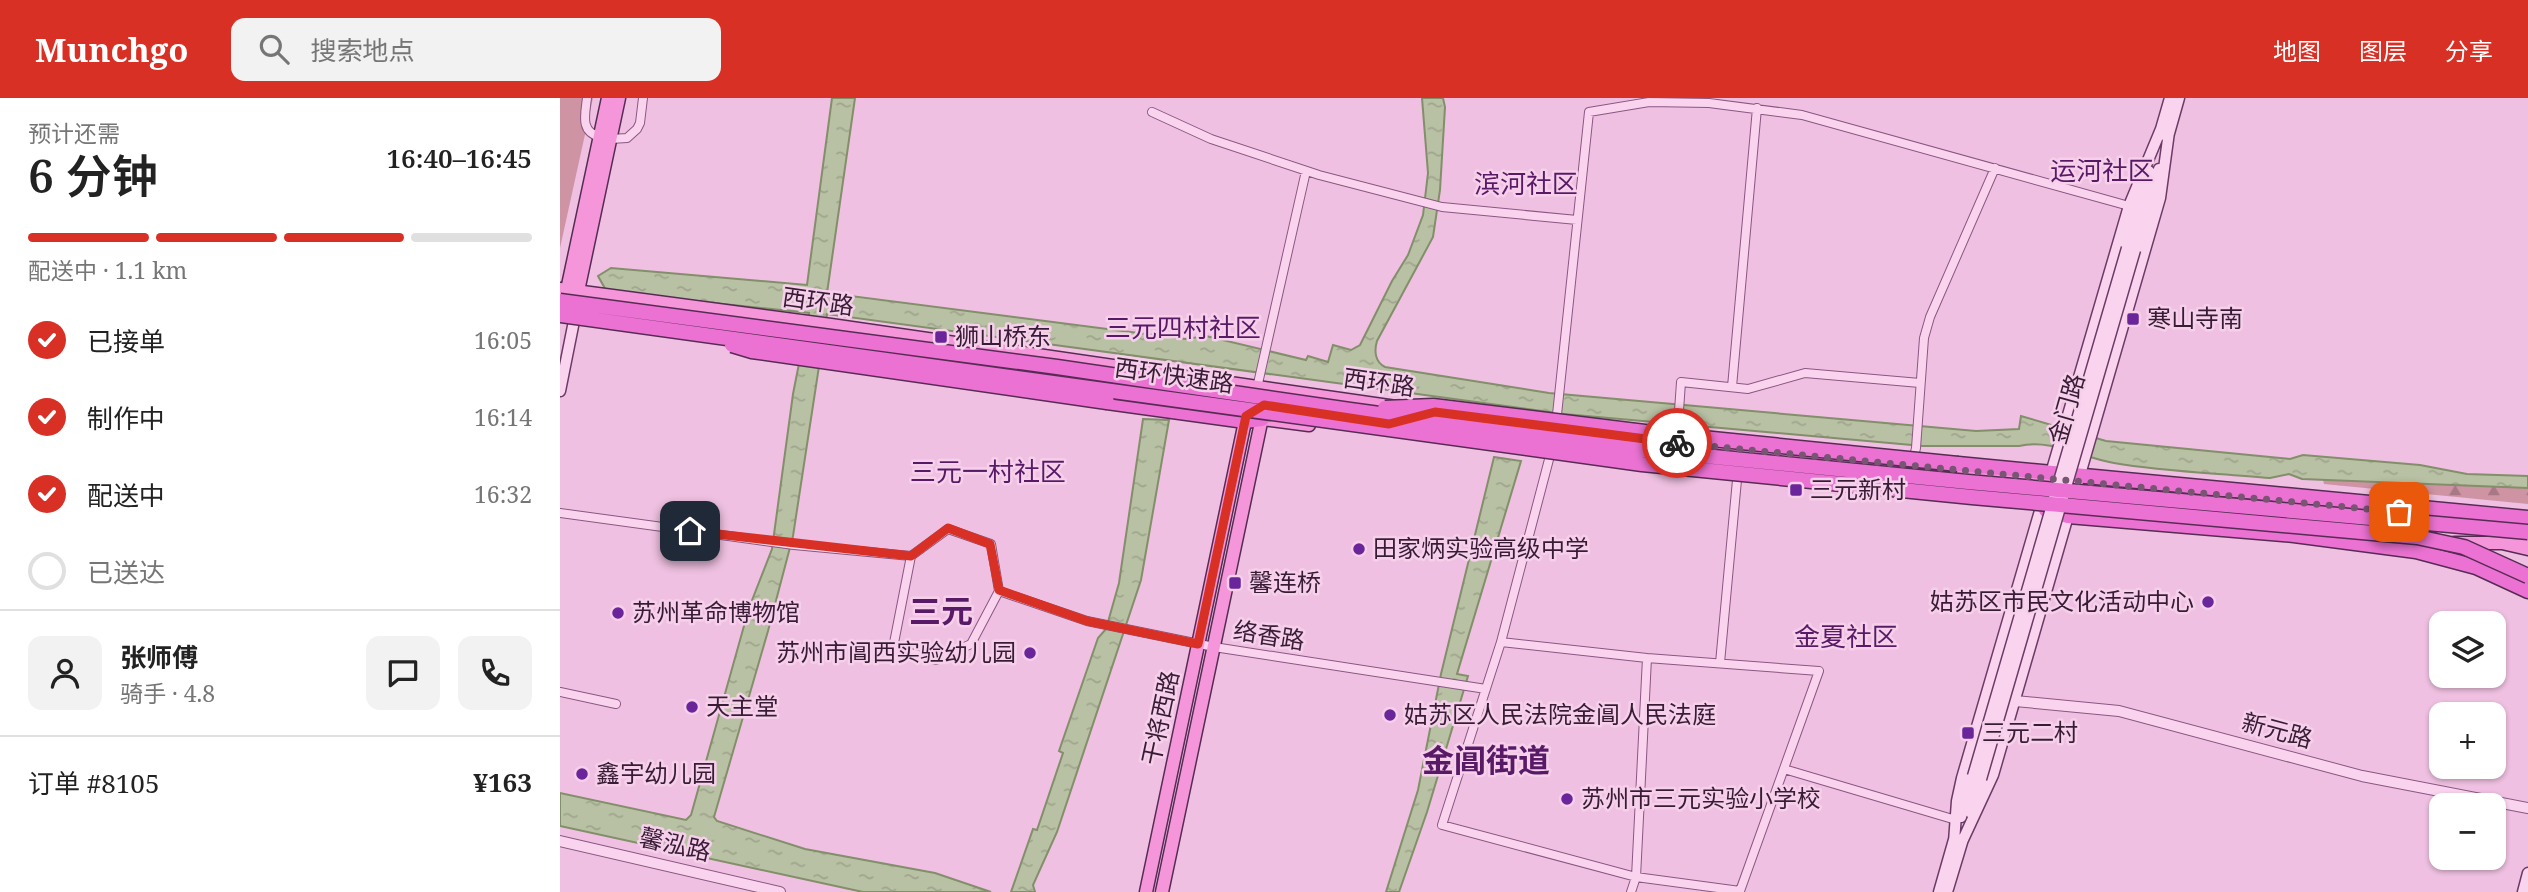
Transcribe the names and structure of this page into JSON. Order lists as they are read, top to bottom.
{
  "streets": {
    "highway": ["西环快速路"],
    "main road": ["西环路", "金门路", "干将西路"],
    "street": ["络香路", "新元路", "馨泓路"]
  },
  "crossings": [
    ["西环路", "西环快速路"],
    ["西环路", "干将西路"],
    ["络香路", "干将西路"]
  ],
  "districts": [
    "运河社区",
    "滨河社区",
    "三元四村社区",
    "三元一村社区",
    "三元",
    "金夏社区",
    "金阊街道"
  ],
  "places": {
    "transit": [
      "寒山寺南",
      "狮山桥东",
      "三元新村",
      "馨连桥",
      "三元二村"
    ],
    "other": [
      "田家炳实验高级中学",
      "姑苏区市民文化活动中心",
      "苏州革命博物馆",
      "苏州市阊西实验幼儿园",
      "天主堂",
      "姑苏区人民法院金阊人民法庭",
      "鑫宇幼儿园",
      "苏州市三元实验小学校"
    ]
  },
  "page": {
    "header": "Munchgo",
    "search": "搜索地点",
    "nav": ["地图", "图层", "分享"],
    "heading": ["6 分钟", "预计还需", "16:40–16:45"],
    "panel": [
      "张师傅",
      "骑手 · 4.8",
      "订单 #8105",
      "¥163"
    ],
    "bar": "配送中 · 1.1 km",
    "list": [
      ["已接单", "16:05"],
      ["制作中", "16:14"],
      ["配送中", "16:32"],
      "已送达"
    ],
    "map_buttons": ["+", "−"]
  }
}
